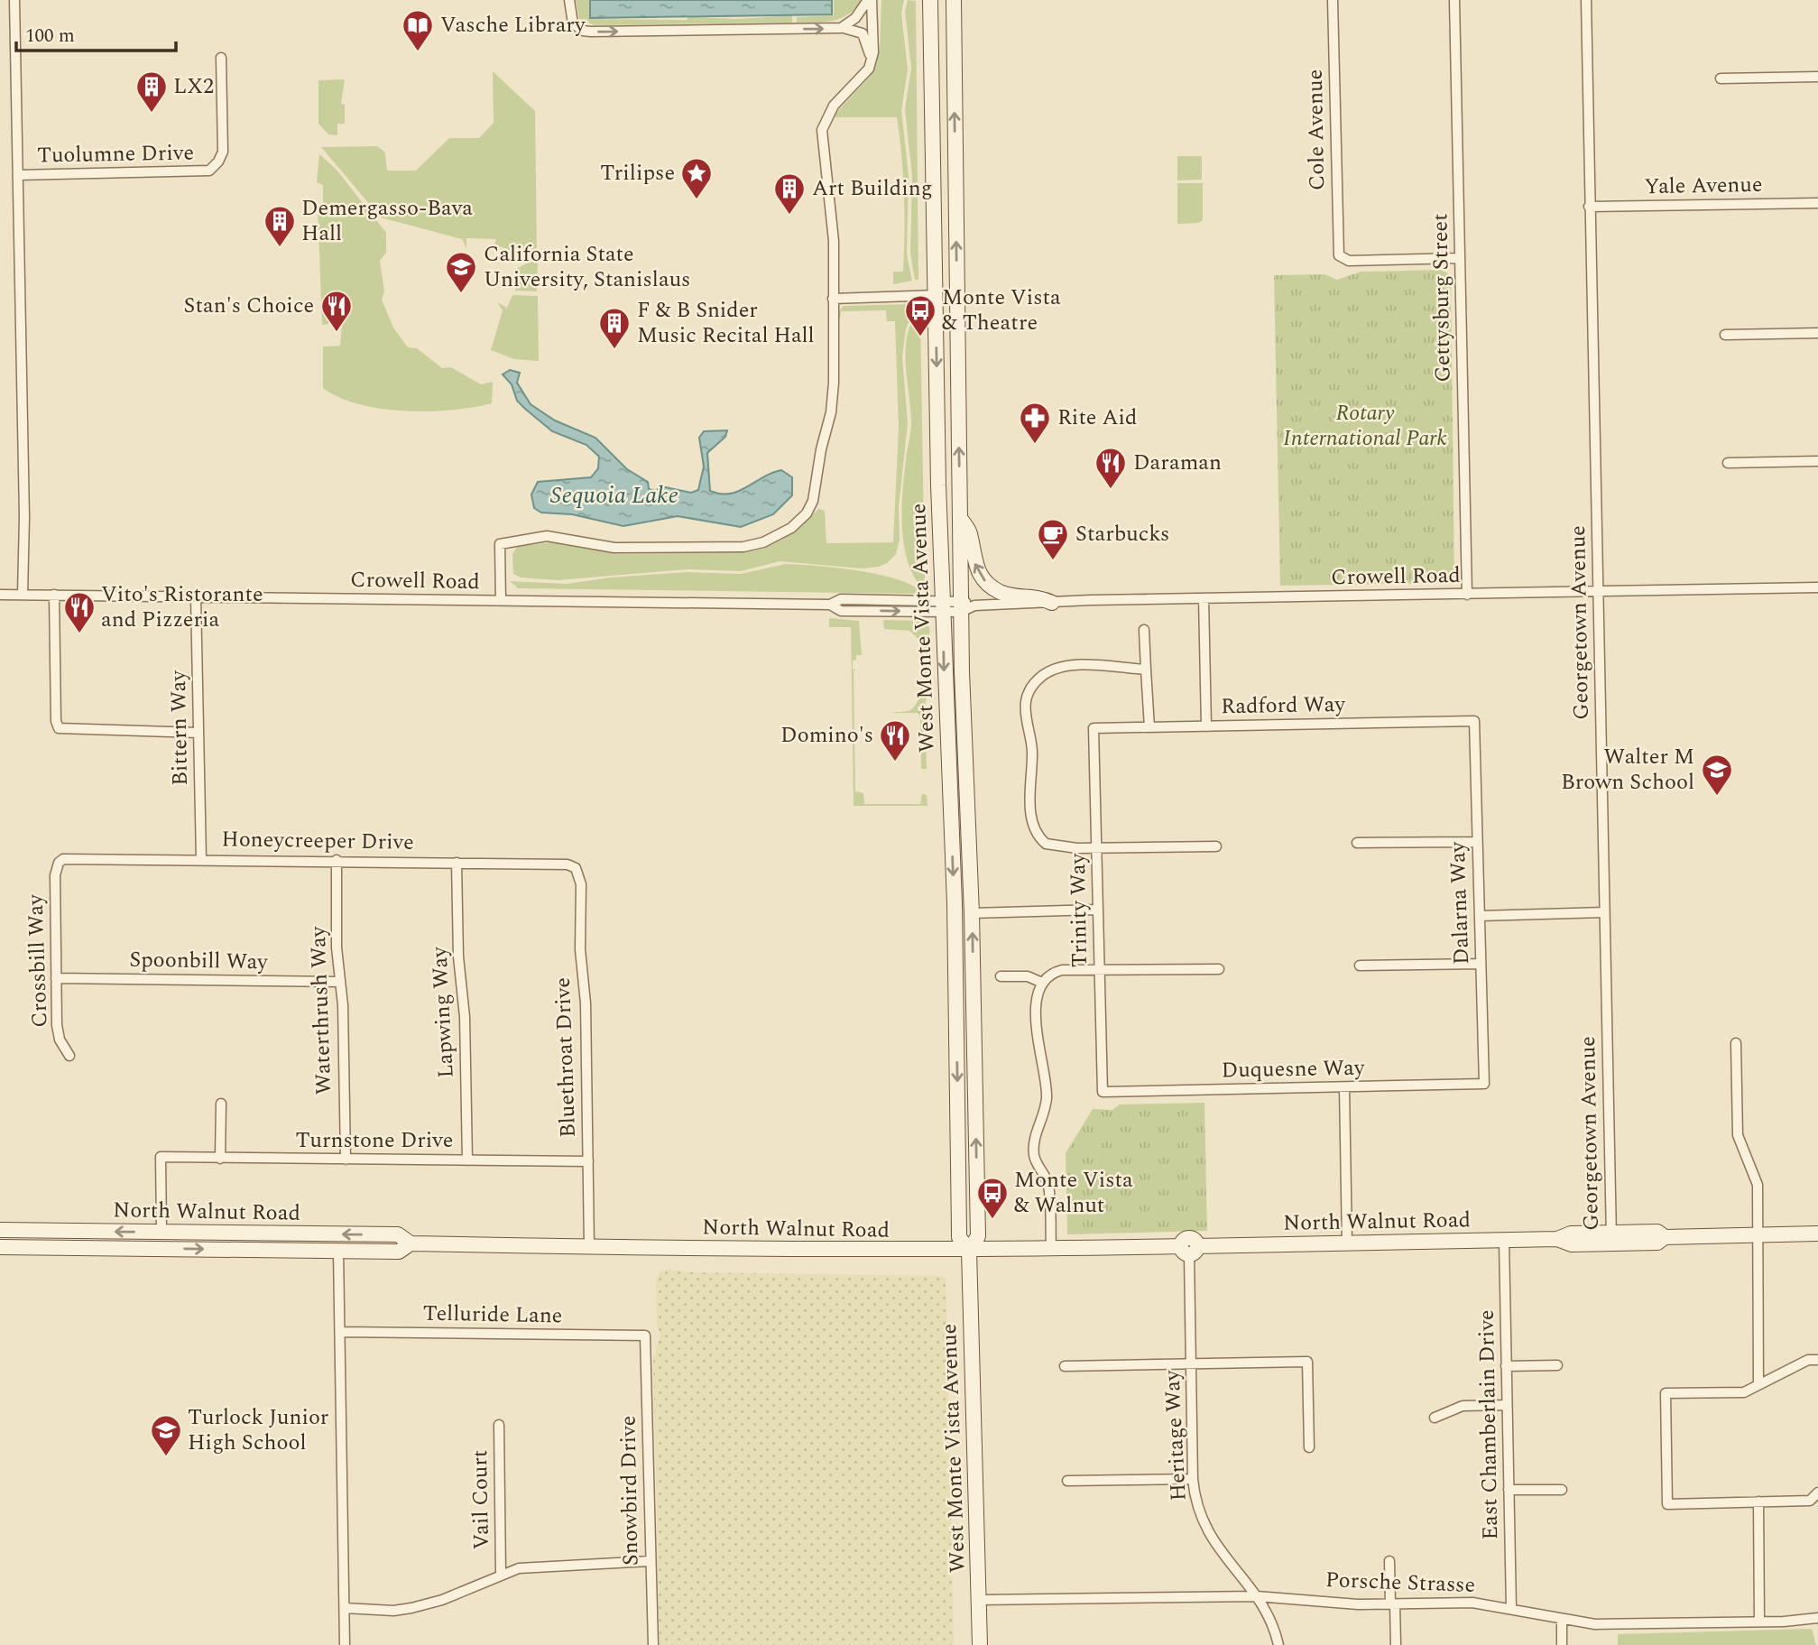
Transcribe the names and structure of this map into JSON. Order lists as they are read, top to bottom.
{
  "streets": {
    "main road": ["West Monte Vista Avenue", "North Walnut Road"],
    "street": [
      "Cole Avenue",
      "Tuolumne Drive",
      "Yale Avenue",
      "Gettysburg Street",
      "Crowell Road",
      "Georgetown Avenue",
      "Radford Way",
      "Bittern Way",
      "Honeycreeper Drive",
      "Dalarna Way",
      "Trinity Way",
      "Crossbill Way",
      "Spoonbill Way",
      "Waterthrush Way",
      "Lapwing Way",
      "Bluethroat Drive",
      "Duquesne Way",
      "Turnstone Drive",
      "Telluride Lane",
      "East Chamberlain Drive",
      "Heritage Way",
      "Snowbird Drive",
      "Vail Court",
      "Porsche Strasse"
    ]
  },
  "crossings": [
    ["Cole Avenue", "Gettysburg Street"],
    ["Yale Avenue", "Georgetown Avenue"],
    ["Gettysburg Street", "Crowell Road"],
    ["Crowell Road", "Georgetown Avenue"],
    ["Crowell Road", "West Monte Vista Avenue"],
    ["Crowell Road", "Bittern Way"],
    ["Georgetown Avenue", "North Walnut Road"],
    ["West Monte Vista Avenue", "North Walnut Road"],
    ["West Monte Vista Avenue", "Porsche Strasse"],
    ["Radford Way", "Dalarna Way"],
    ["Radford Way", "Trinity Way"],
    ["Bittern Way", "Honeycreeper Drive"],
    ["Honeycreeper Drive", "Crossbill Way"],
    ["Honeycreeper Drive", "Waterthrush Way"],
    ["Honeycreeper Drive", "Lapwing Way"],
    ["Honeycreeper Drive", "Bluethroat Drive"],
    ["Dalarna Way", "Duquesne Way"],
    ["Trinity Way", "Duquesne Way"],
    ["Crossbill Way", "Spoonbill Way"],
    ["Spoonbill Way", "Waterthrush Way"],
    ["Waterthrush Way", "Turnstone Drive"],
    ["Lapwing Way", "Turnstone Drive"],
    ["Bluethroat Drive", "Turnstone Drive"],
    ["Bluethroat Drive", "North Walnut Road"],
    ["Turnstone Drive", "North Walnut Road"],
    ["North Walnut Road", "East Chamberlain Drive"],
    ["North Walnut Road", "Heritage Way"],
    ["Telluride Lane", "Snowbird Drive"],
    ["East Chamberlain Drive", "Porsche Strasse"],
    ["Heritage Way", "Porsche Strasse"]
  ],
  "water": ["Sequoia Lake"],
  "parks": ["Rotary International Park"],
  "places": {
    "library": ["Vasche Library"],
    "building": [
      "LX2",
      "Art Building",
      "Demergasso-Bava Hall",
      "F & B Snider Music Recital Hall"
    ],
    "place": ["Trilipse"],
    "school or university": ["California State University, Stanislaus", "Walter M Brown School", "Turlock Junior High School"],
    "restaurant": [
      "Stan's Choice",
      "Daraman",
      "Vito's Ristorante and Pizzeria",
      "Domino's"
    ],
    "bus stop": ["Monte Vista & Theatre", "Monte Vista & Walnut"],
    "pharmacy": ["Rite Aid"],
    "cafe": ["Starbucks"]
  },
  "scale_bar": "100 m"
}
